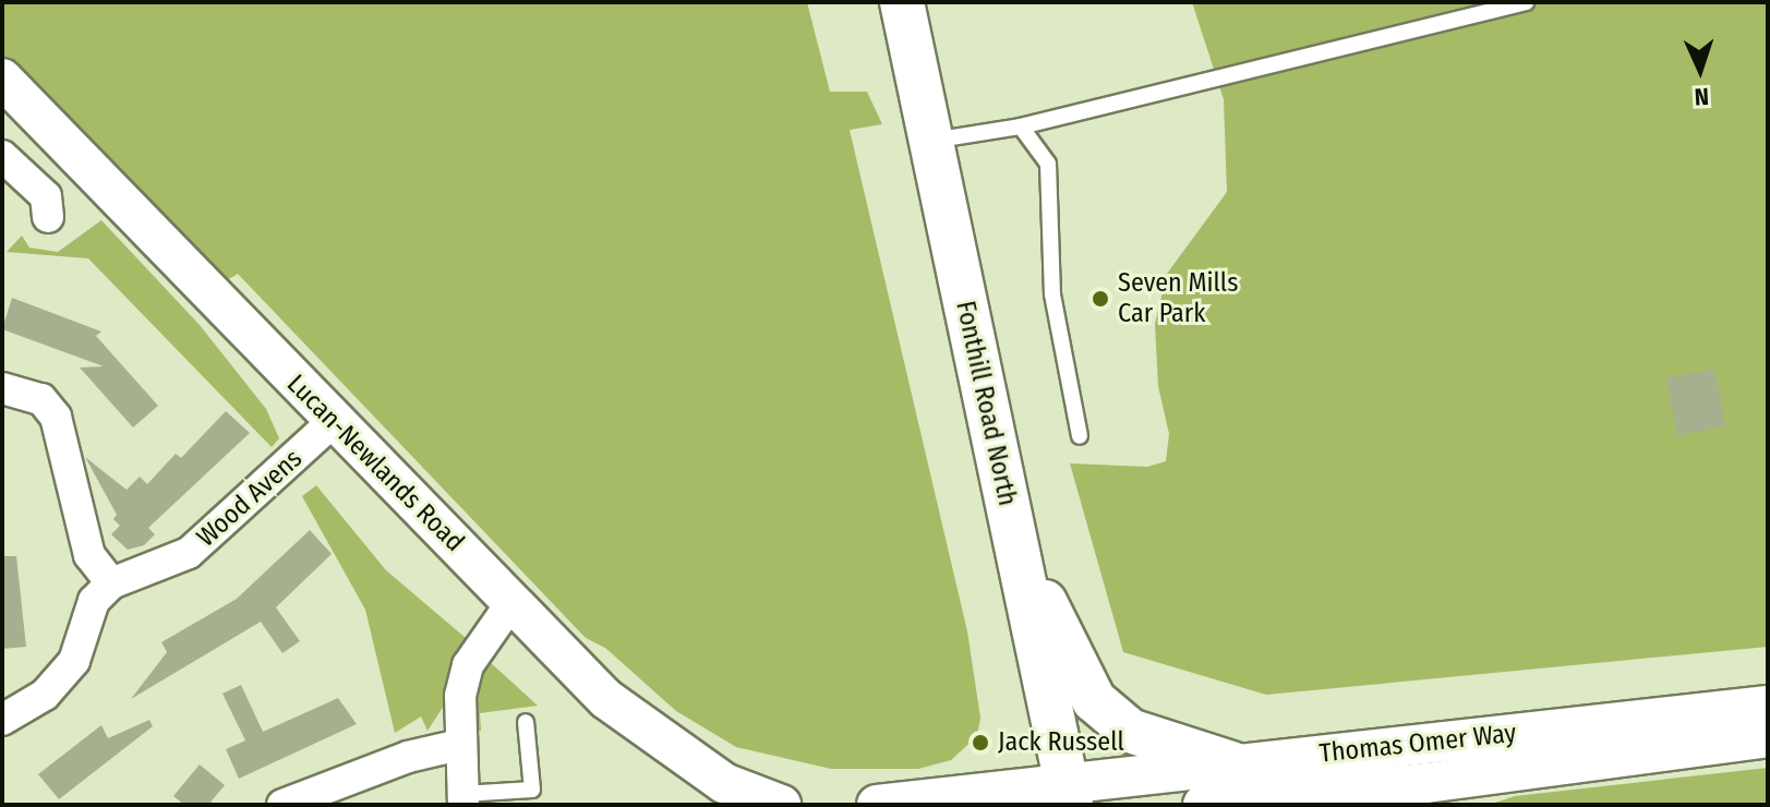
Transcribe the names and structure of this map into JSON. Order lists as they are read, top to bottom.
{
  "streets": {
    "main road": ["Fonthill Road North"],
    "street": ["Lucan-Newlands Road", "Wood Avens", "Thomas Omer Way"]
  },
  "crossings": [
    ["Fonthill Road North", "Thomas Omer Way"],
    ["Lucan-Newlands Road", "Wood Avens"]
  ],
  "places": ["Seven Mills Car Park", "Jack Russell"],
  "north": "bottom"
}
